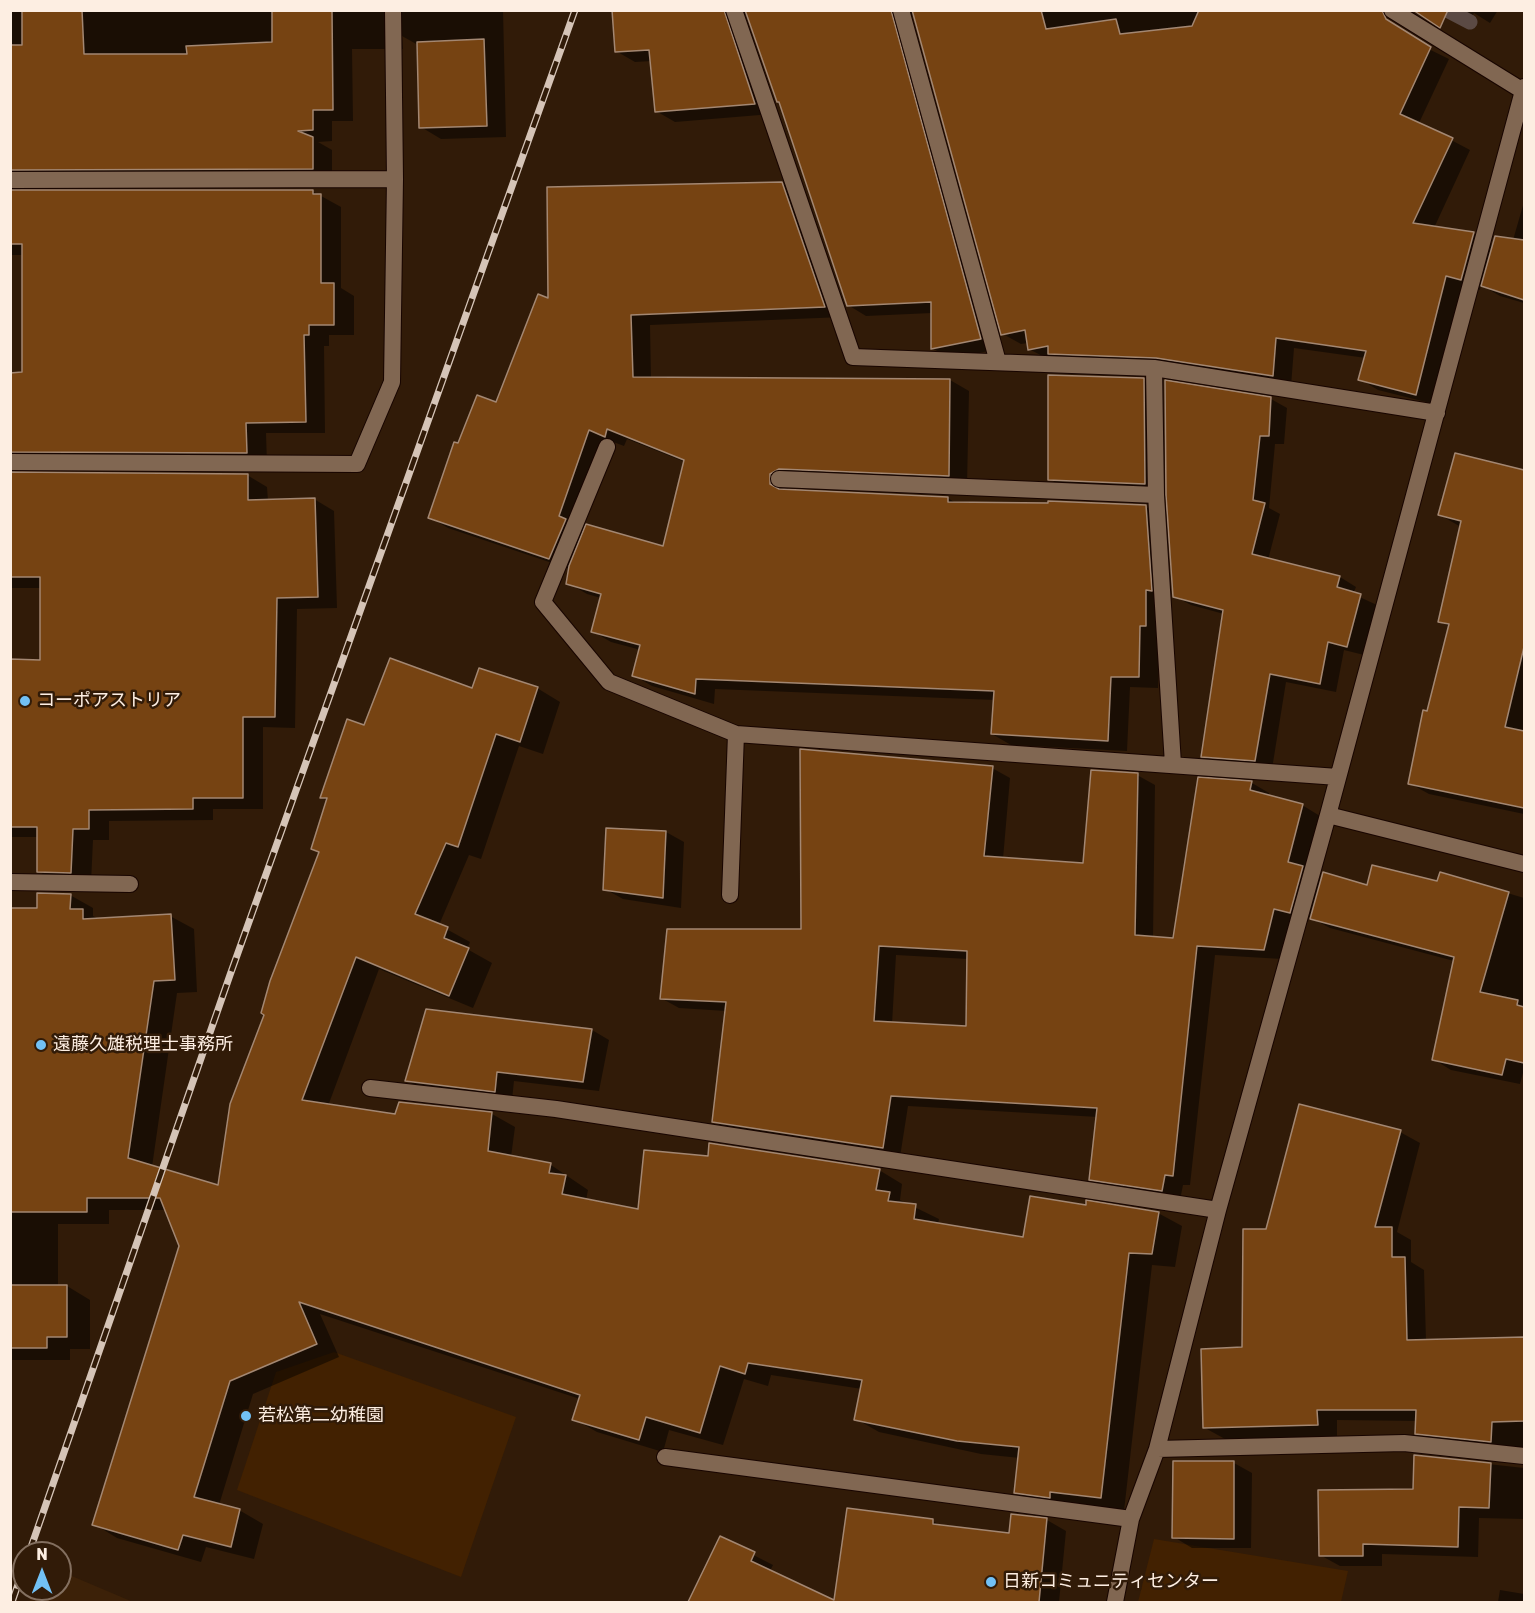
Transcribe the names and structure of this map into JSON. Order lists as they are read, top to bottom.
{
  "places": [
    "コーポアストリア",
    "遠藤久雄税理士事務所",
    "若松第二幼稚園",
    "日新コミュニティセンター"
  ],
  "north": "top"
}
